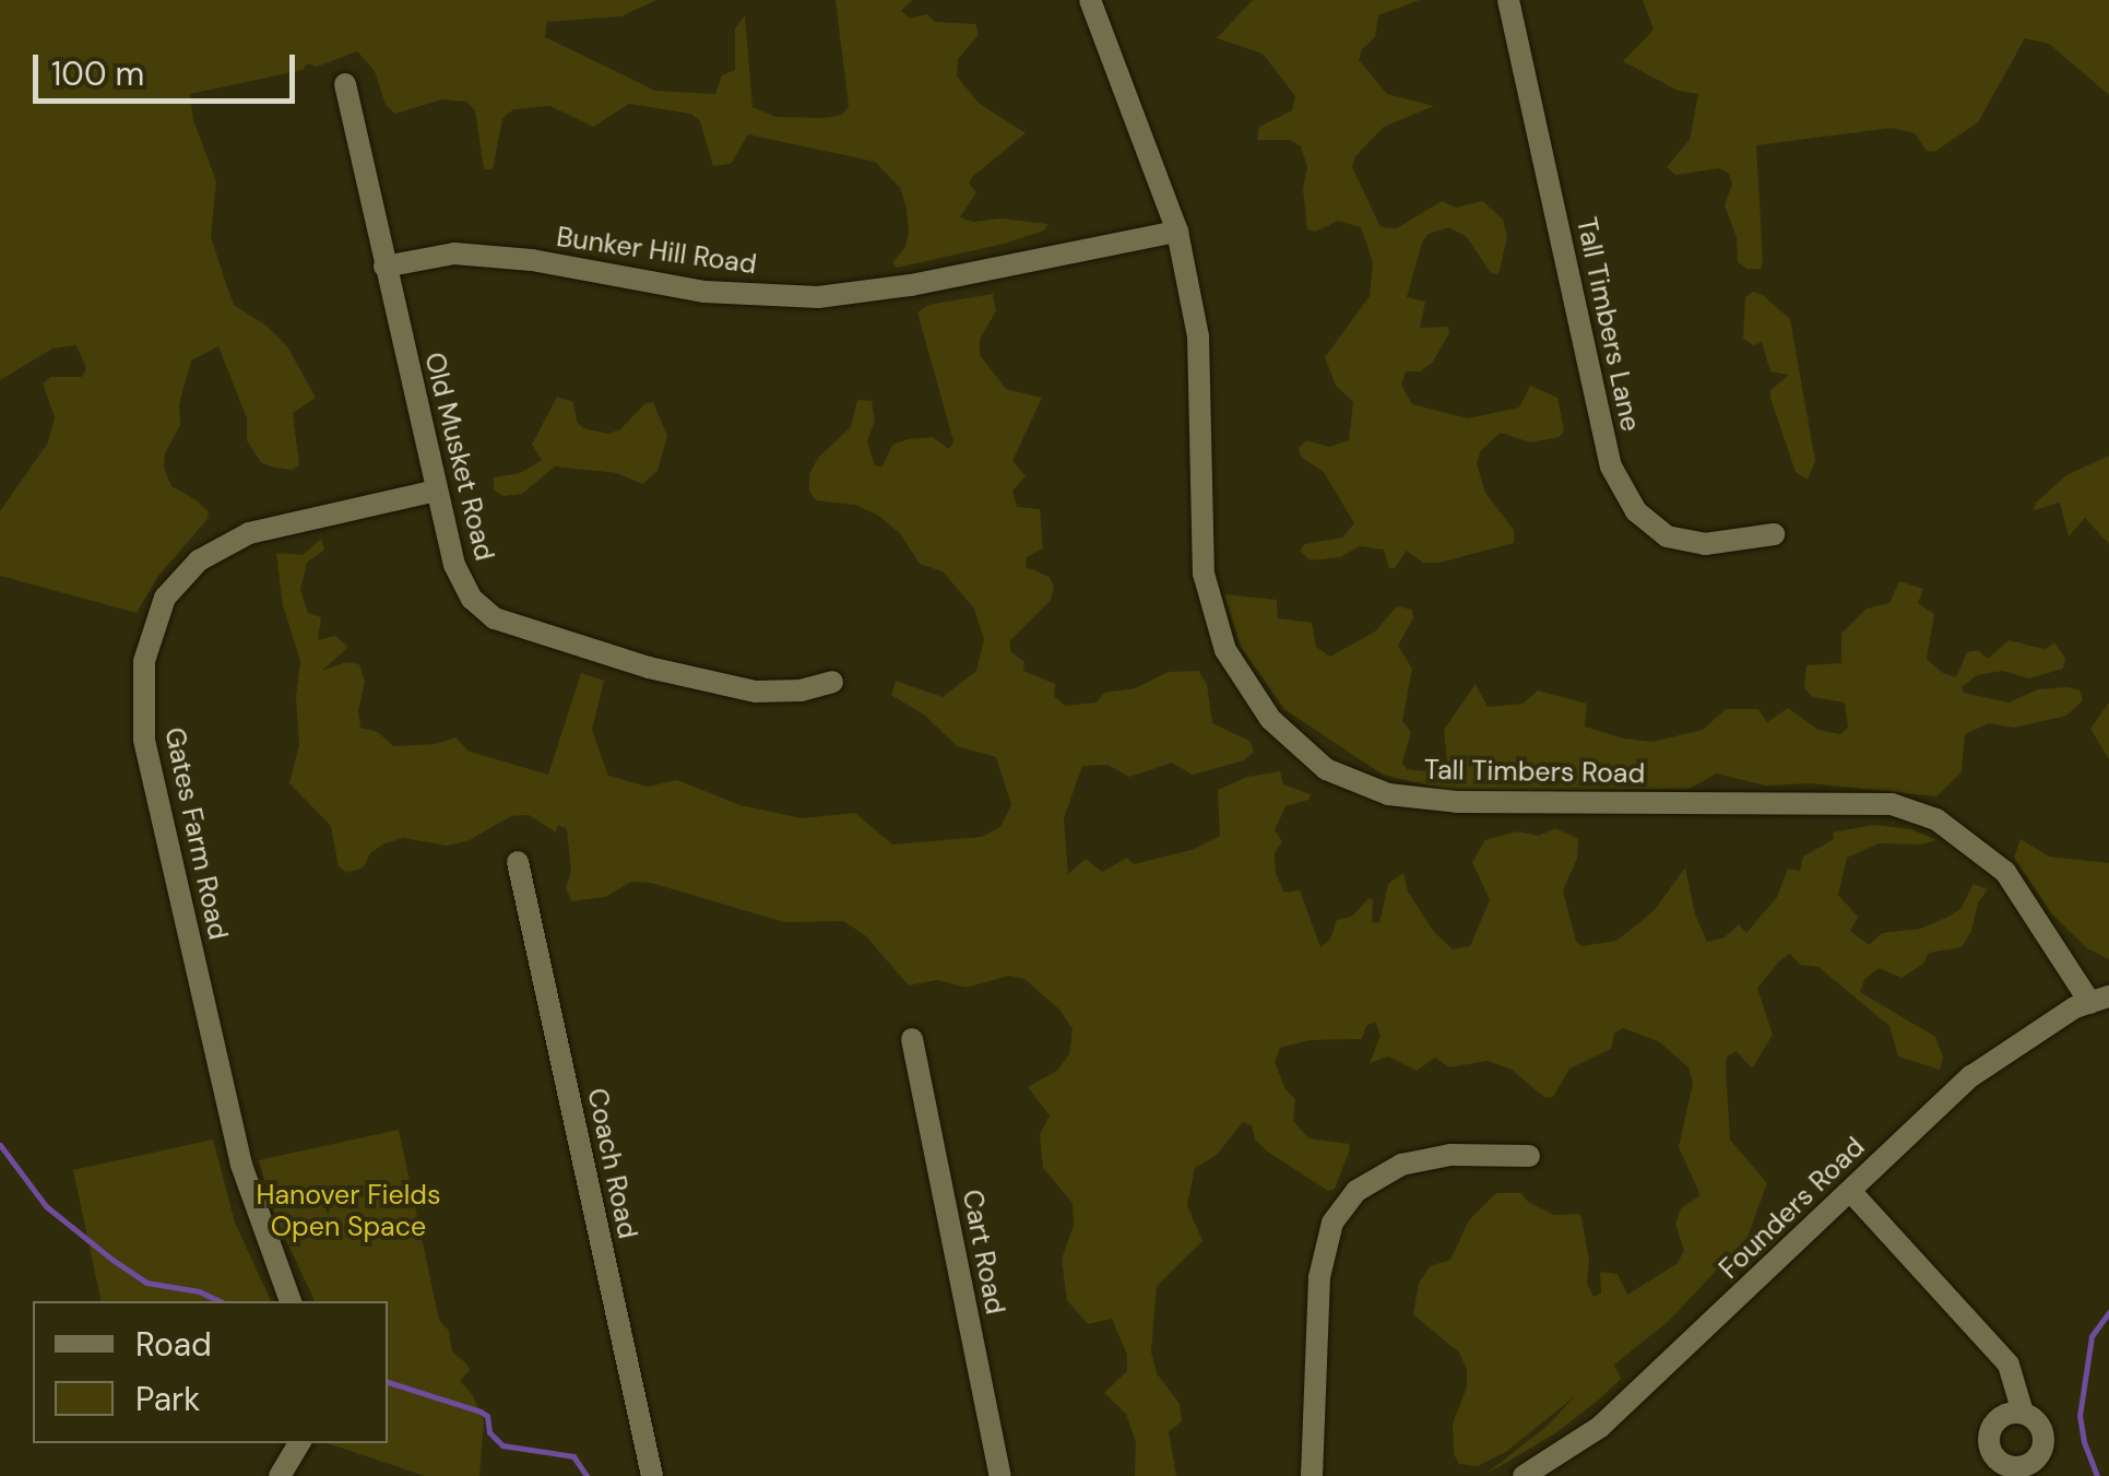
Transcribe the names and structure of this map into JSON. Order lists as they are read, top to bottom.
{
  "streets": {
    "street": [
      "Bunker Hill Road",
      "Tall Timbers Lane",
      "Old Musket Road",
      "Tall Timbers Road",
      "Gates Farm Road",
      "Coach Road",
      "Founders Road",
      "Cart Road"
    ]
  },
  "crossings": [
    ["Bunker Hill Road", "Old Musket Road"],
    ["Bunker Hill Road", "Tall Timbers Road"],
    ["Old Musket Road", "Gates Farm Road"],
    ["Tall Timbers Road", "Founders Road"]
  ],
  "parks": ["Hanover Fields Open Space"],
  "legend": ["Road", "Park"],
  "scale_bar": "100 m"
}
